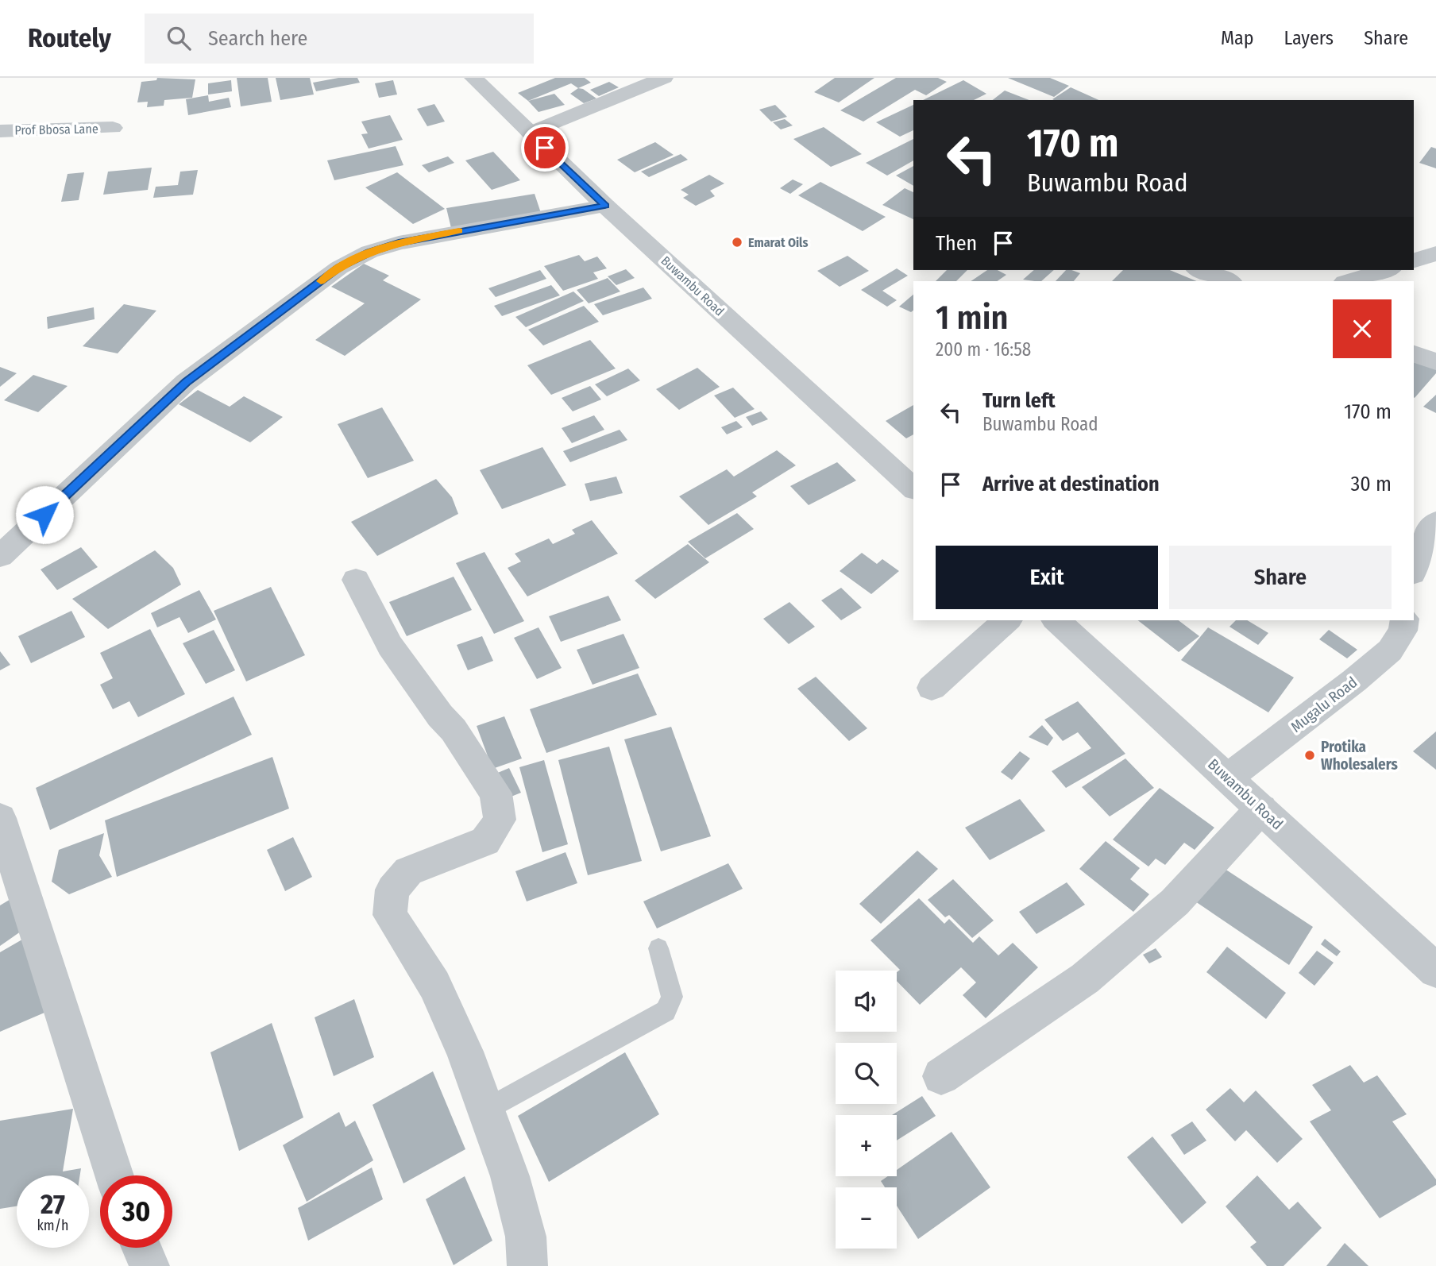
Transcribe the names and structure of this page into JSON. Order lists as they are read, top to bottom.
{
  "streets": {
    "street": ["Prof Bbosa Lane", "Buwambu Road", "Mugalu Road"]
  },
  "crossings": [
    ["Buwambu Road", "Mugalu Road"]
  ],
  "places": ["Emarat Oils", "Protika Wholesalers"],
  "page": {
    "header": "Routely",
    "search": "Search here",
    "nav": ["Map", "Layers", "Share"],
    "turn": ["170 m", "Buwambu Road"],
    "then": "Then",
    "heading": ["1 min", "200 m · 16:58"],
    "list": [
      {
        "name": "Turn left",
        "note": "Buwambu Road",
        "value": "170 m"
      },
      {
        "name": "Arrive at destination",
        "value": "30 m"
      }
    ],
    "buttons": ["Exit", "Share"],
    "map_buttons": ["+", "−"],
    "speed": "27 km/h",
    "limit": "30"
  }
}
